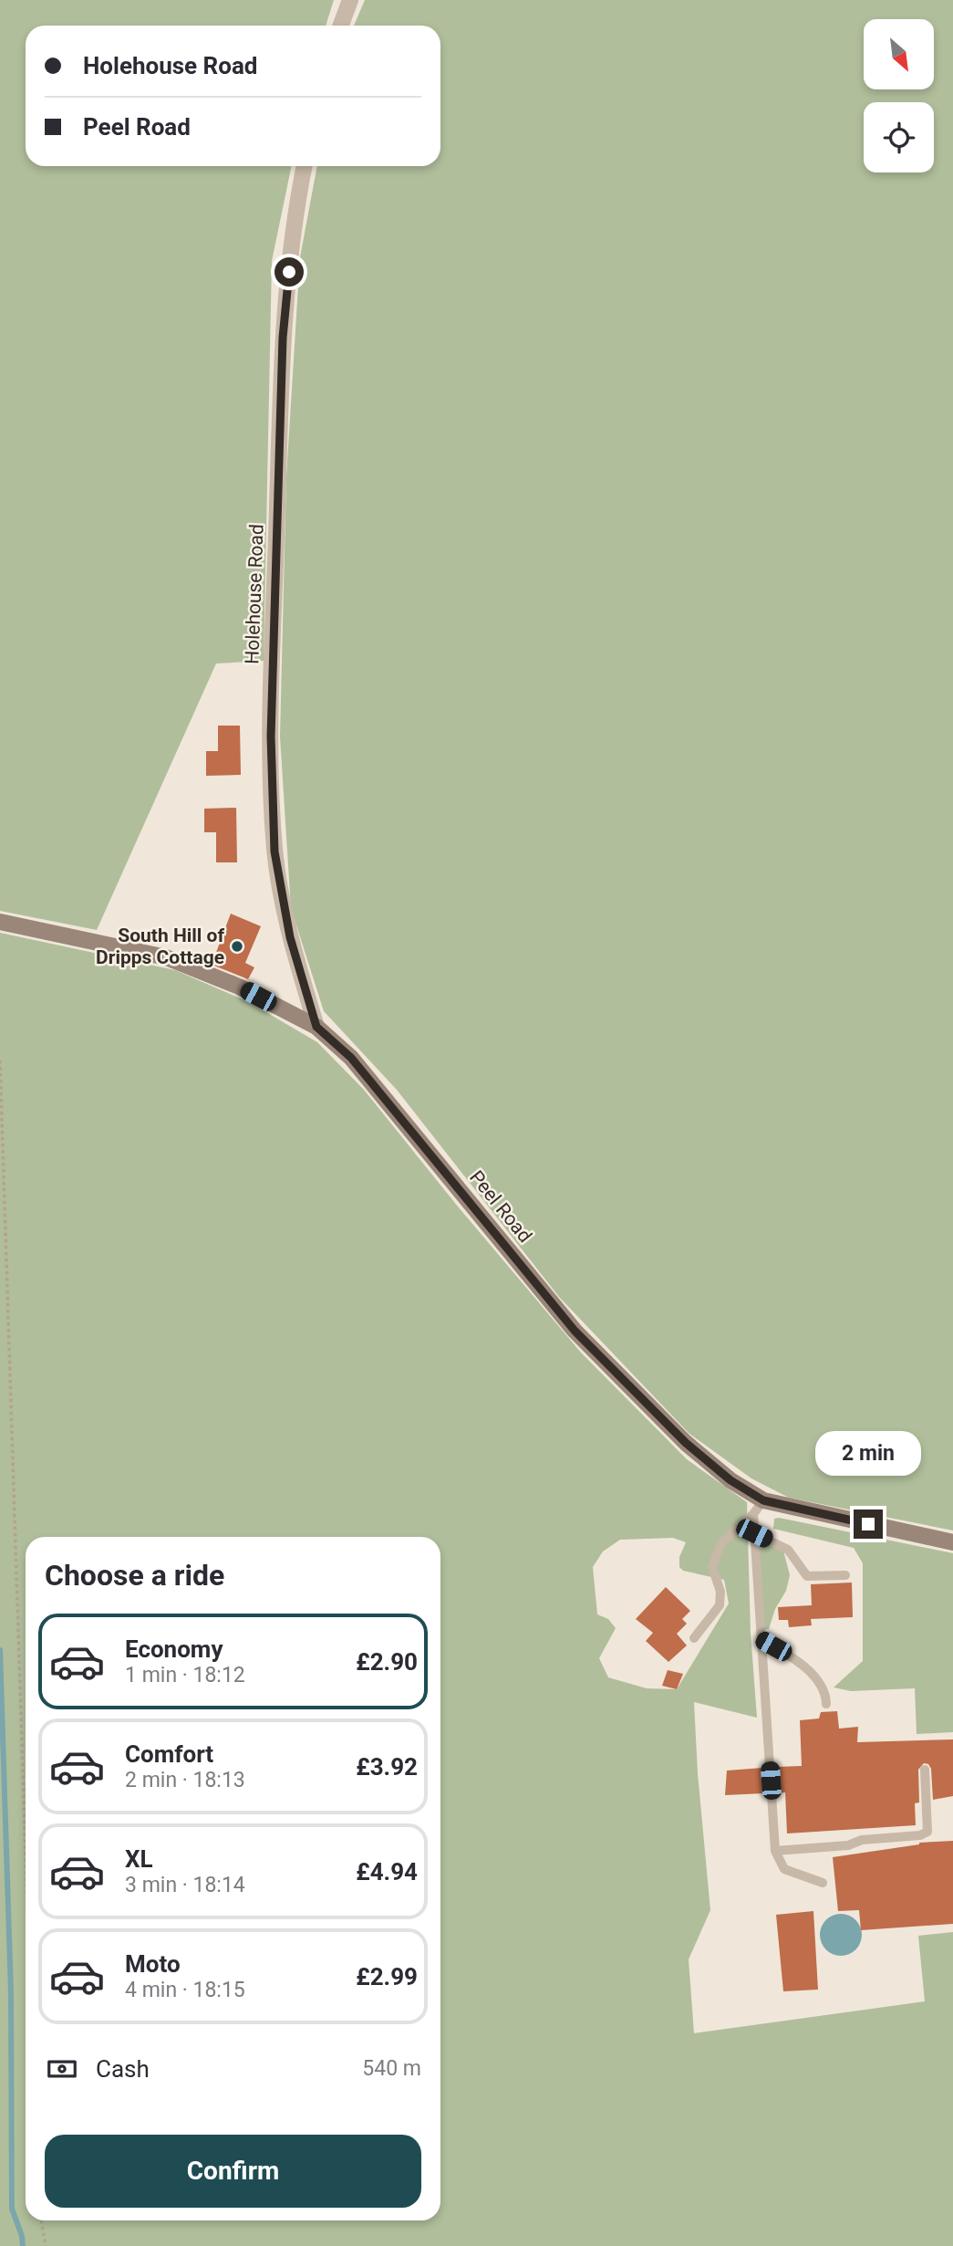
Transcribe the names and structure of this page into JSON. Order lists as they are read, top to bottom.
{
  "streets": {
    "street": ["Holehouse Road", "Peel Road"]
  },
  "crossings": [
    ["Holehouse Road", "Peel Road"]
  ],
  "places": ["South Hill of Dripps Cottage"],
  "north": "bottom right",
  "page": {
    "banner": ["Holehouse Road", "Peel Road"],
    "bubble": "2 min",
    "heading": "Choose a ride",
    "list": [
      {
        "name": "Economy",
        "note": "1 min · 18:12",
        "value": "£2.90"
      },
      {
        "name": "Comfort",
        "note": "2 min · 18:13",
        "value": "£3.92"
      },
      {
        "name": "XL",
        "note": "3 min · 18:14",
        "value": "£4.94"
      },
      {
        "name": "Moto",
        "note": "4 min · 18:15",
        "value": "£2.99"
      }
    ],
    "pay": ["Cash", "540 m"],
    "buttons": "Confirm"
  }
}
